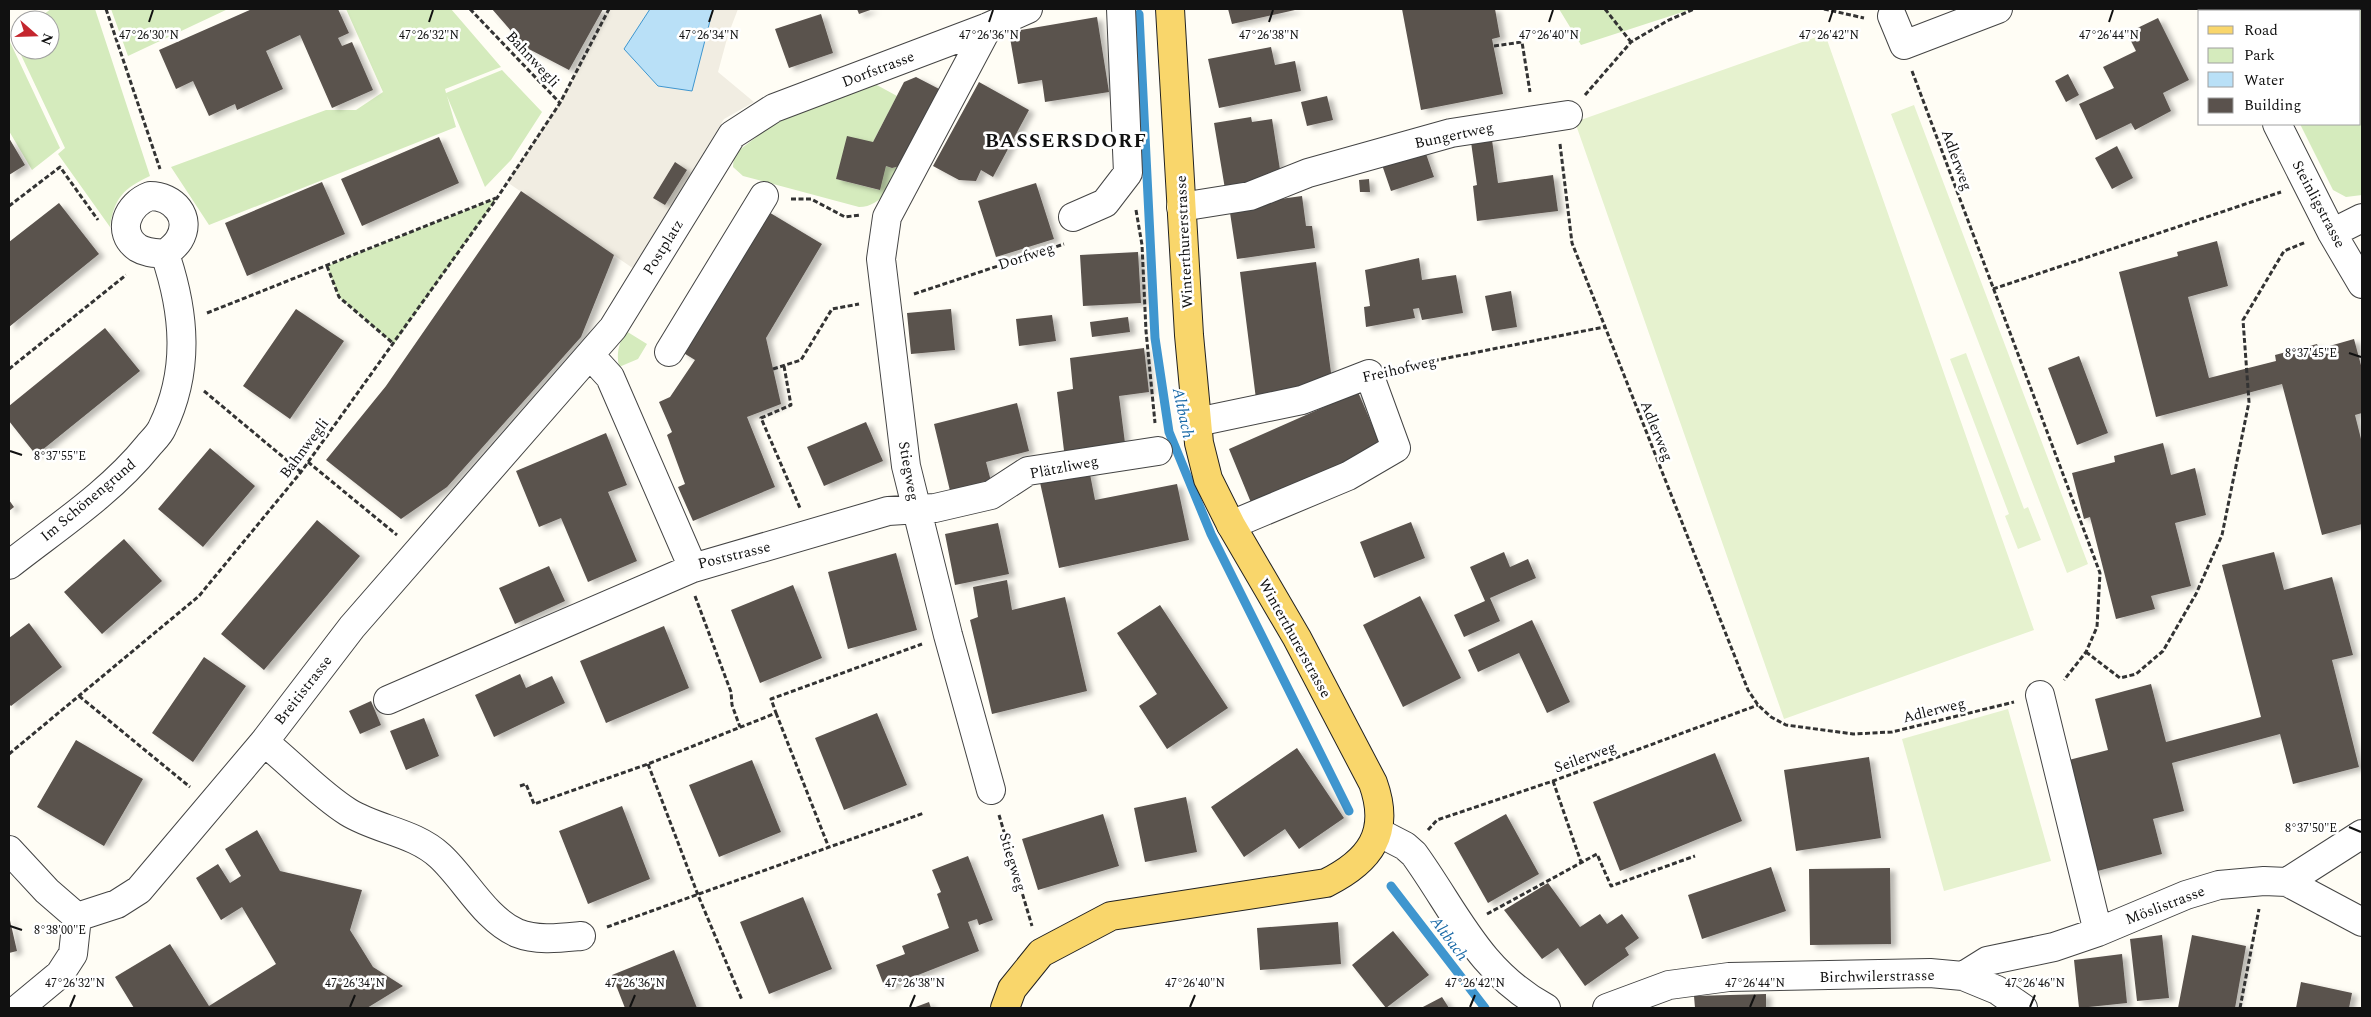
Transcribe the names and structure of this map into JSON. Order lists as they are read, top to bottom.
{
  "streets": {
    "main road": ["Winterthurerstrasse"],
    "street": [
      "Dorfstrasse",
      "Bungertweg",
      "Steinligstrasse",
      "Postplatz",
      "Freihofweg",
      "Plätzliweg",
      "Stiegweg",
      "Im Schönengrund",
      "Poststrasse",
      "Breitistrasse",
      "Möslistrasse",
      "Birchwilerstrasse"
    ],
    "path": [
      "Bahnwegli",
      "Adlerweg",
      "Dorfweg",
      "Seilerweg"
    ]
  },
  "crossings": [
    ["Dorfstrasse", "Postplatz"],
    ["Dorfstrasse", "Stiegweg"],
    ["Bungertweg", "Adlerweg"],
    ["Bungertweg", "Winterthurerstrasse"],
    ["Adlerweg", "Freihofweg"],
    ["Adlerweg", "Seilerweg"],
    ["Winterthurerstrasse", "Freihofweg"],
    ["Postplatz", "Poststrasse"],
    ["Postplatz", "Breitistrasse"],
    ["Dorfweg", "Stiegweg"],
    ["Plätzliweg", "Stiegweg"],
    ["Plätzliweg", "Poststrasse"],
    ["Stiegweg", "Poststrasse"],
    ["Poststrasse", "Breitistrasse"],
    ["Möslistrasse", "Birchwilerstrasse"]
  ],
  "districts": ["BASSERSDORF"],
  "water": ["Altbach"],
  "legend": [
    "Road",
    "Park",
    "Water",
    "Building"
  ],
  "north": "right",
  "coordinates": [
    "47°26'30\"N",
    "47°26'40\"N",
    "47°26'32\"N",
    "47°26'34\"N",
    "47°26'36\"N",
    "47°26'38\"N",
    "47°26'42\"N",
    "47°26'44\"N",
    "8°37'45\"E",
    "8°37'55\"E",
    "8°37'50\"E",
    "8°38'00\"E",
    "47°26'46\"N"
  ]
}
